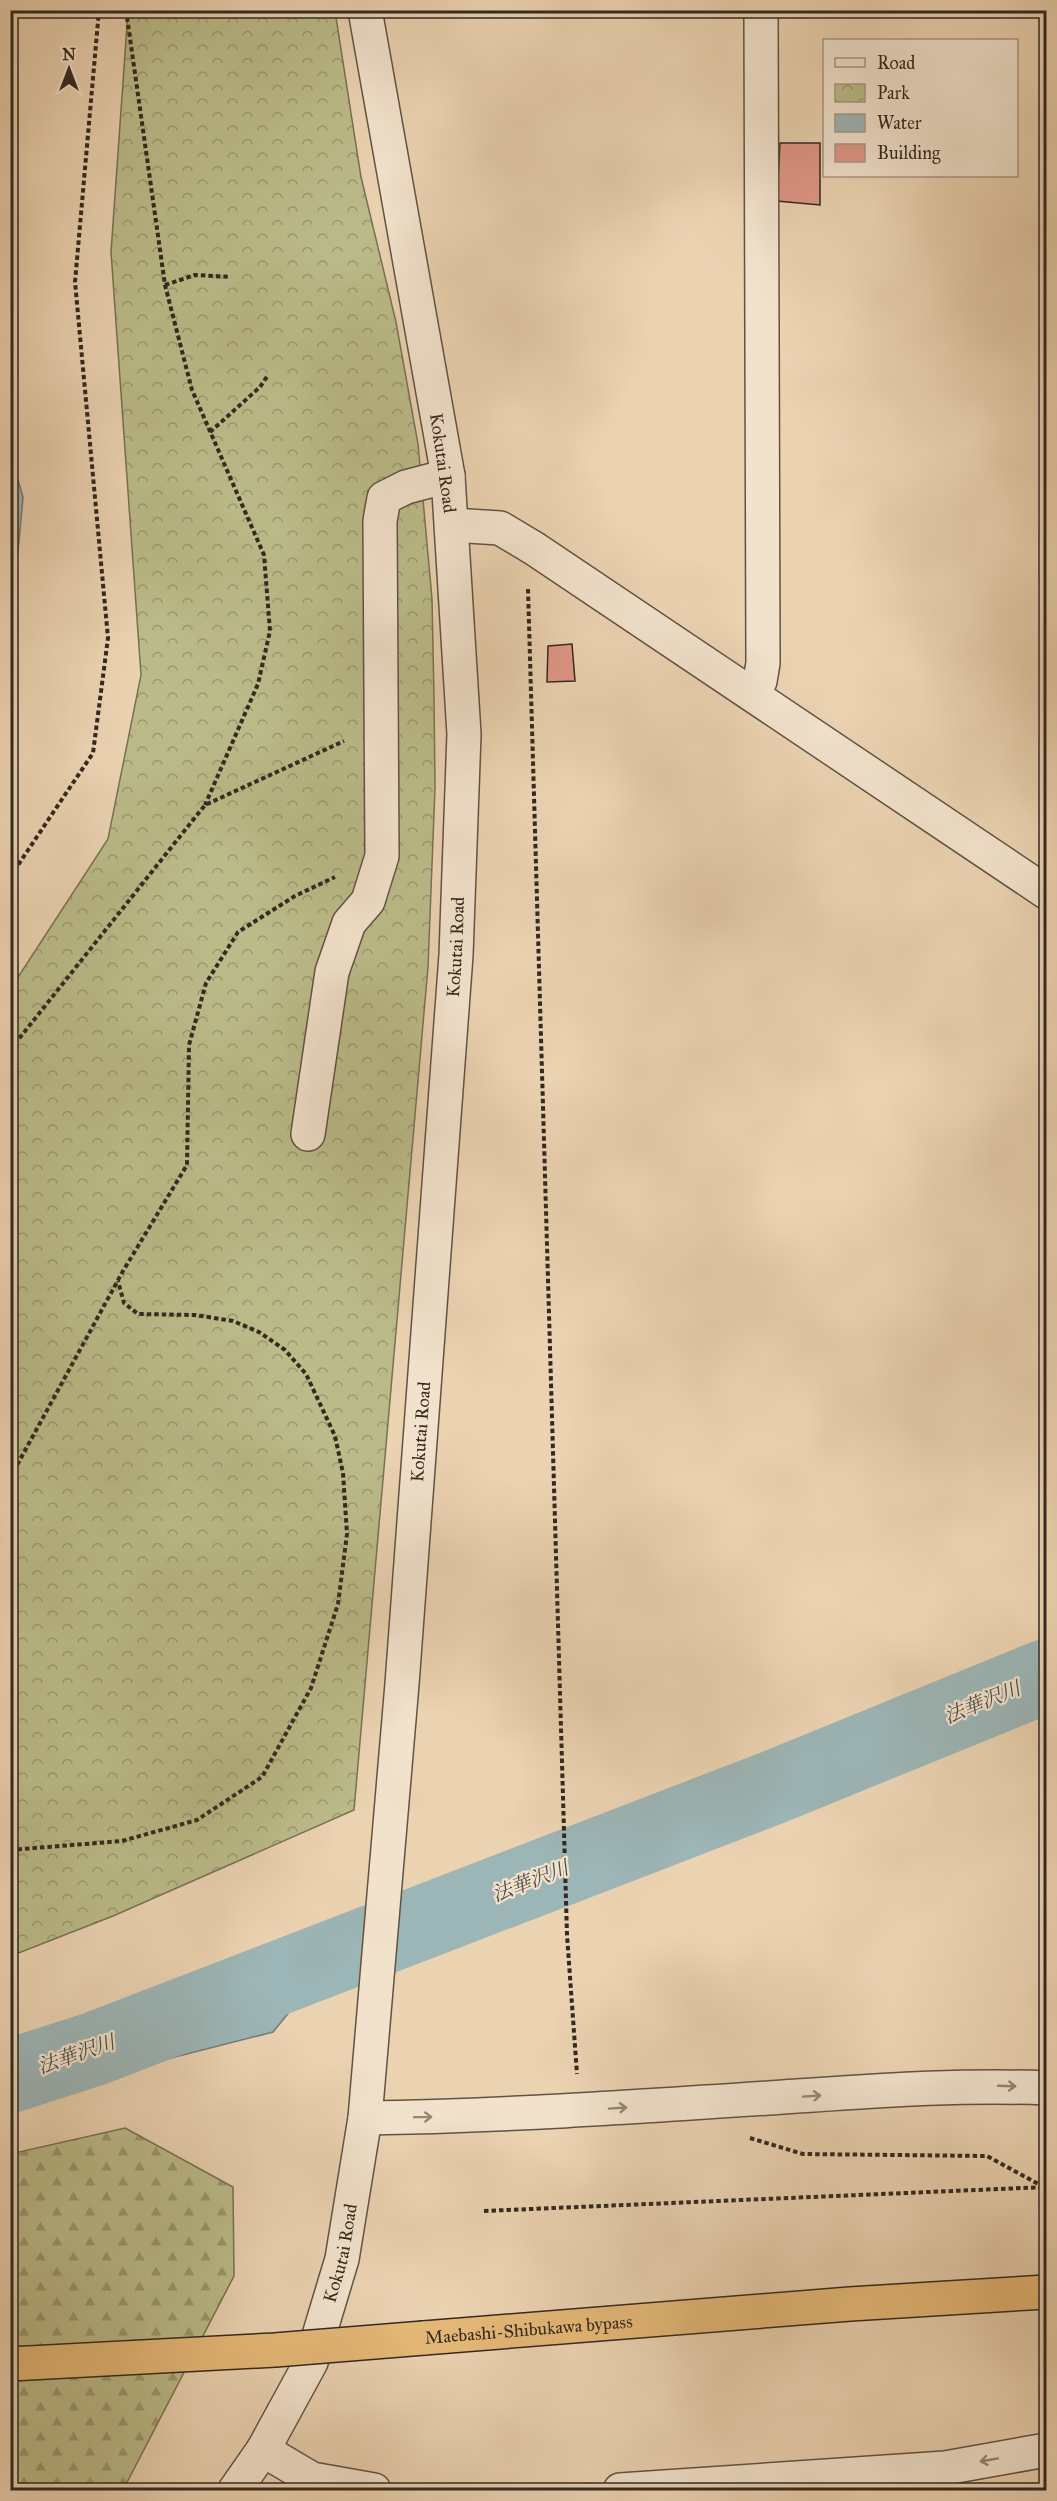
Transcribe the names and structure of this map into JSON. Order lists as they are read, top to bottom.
{
  "streets": {
    "highway": ["Maebashi-Shibukawa bypass"],
    "street": ["Kokutai Road"]
  },
  "water": ["法華沢川"],
  "legend": [
    "Road",
    "Park",
    "Water",
    "Building"
  ],
  "north": "top"
}
